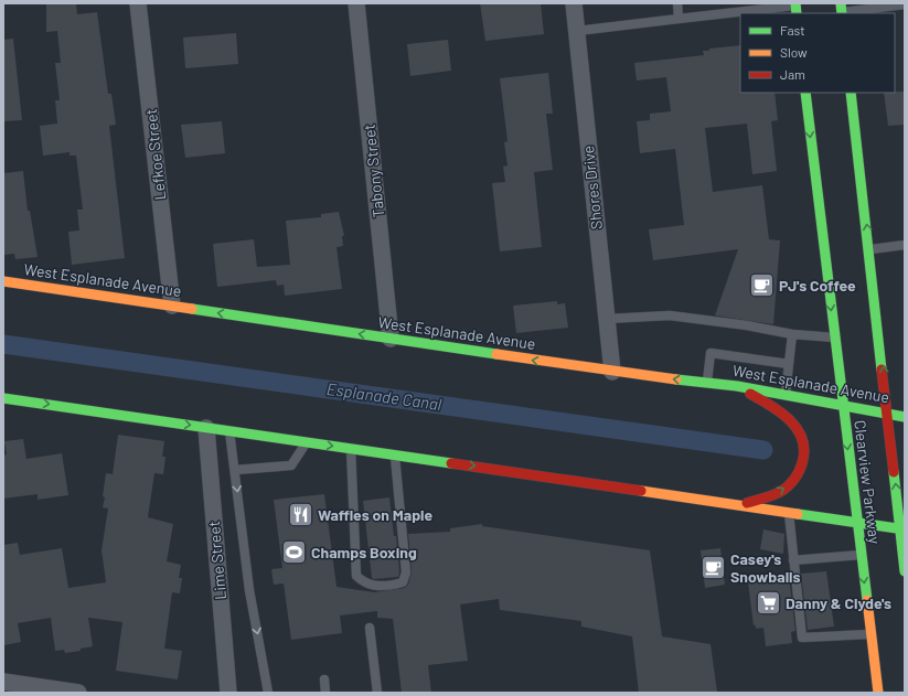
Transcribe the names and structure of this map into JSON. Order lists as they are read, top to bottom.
{
  "streets": {
    "main road": ["West Esplanade Avenue", "Clearview Parkway"],
    "street": [
      "Lefkoe Street",
      "Tabony Street",
      "Shores Drive",
      "Lime Street"
    ]
  },
  "crossings": [
    ["Lefkoe Street", "West Esplanade Avenue"],
    ["Tabony Street", "West Esplanade Avenue"],
    ["Shores Drive", "West Esplanade Avenue"],
    ["West Esplanade Avenue", "Clearview Parkway"]
  ],
  "one_way": ["West Esplanade Avenue"],
  "water": ["Esplanade Canal"],
  "places": {
    "cafe": ["PJ's Coffee", "Casey's Snowballs"],
    "restaurant": ["Waffles on Maple"],
    "sports": ["Champs Boxing"],
    "supermarket": ["Danny & Clyde's"]
  },
  "legend": ["Fast", "Slow", "Jam"]
}
